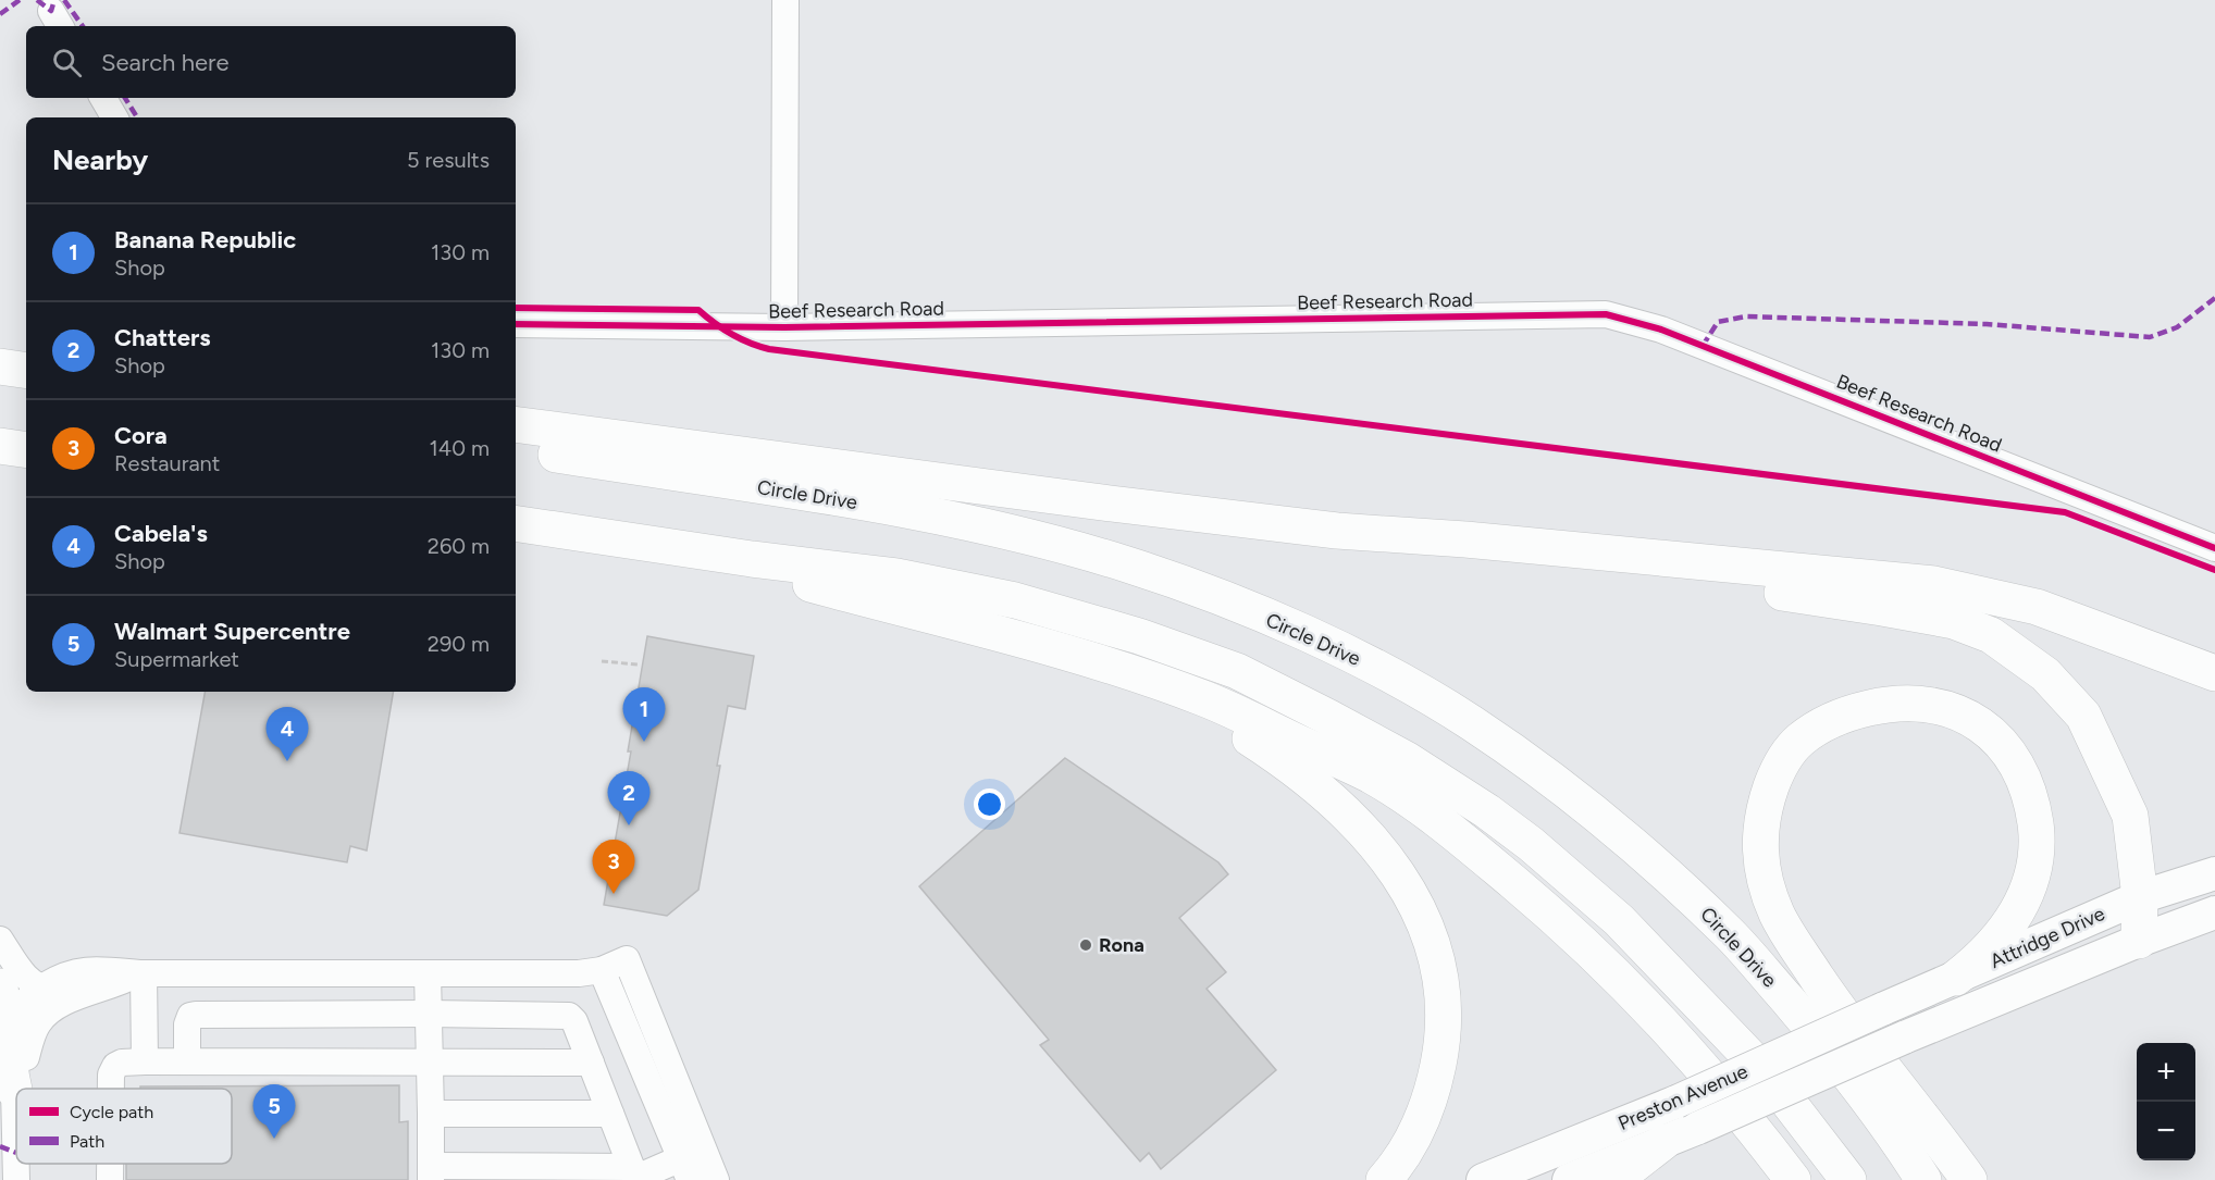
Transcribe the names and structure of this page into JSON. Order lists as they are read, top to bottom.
{
  "streets": {
    "highway": ["Circle Drive"],
    "main road": ["Attridge Drive", "Preston Avenue"],
    "street": ["Beef Research Road"]
  },
  "crossings": [
    ["Attridge Drive", "Preston Avenue"]
  ],
  "places": ["Rona"],
  "legend": ["Cycle path", "Path"],
  "page": {
    "search": "Search here",
    "heading": ["Nearby", "5 results"],
    "list": [
      {
        "mark": "1",
        "name": "Banana Republic",
        "note": "Shop",
        "value": "130 m"
      },
      {
        "mark": "2",
        "name": "Chatters",
        "note": "Shop",
        "value": "130 m"
      },
      {
        "mark": "3",
        "name": "Cora",
        "note": "Restaurant",
        "value": "140 m"
      },
      {
        "mark": "4",
        "name": "Cabela's",
        "note": "Shop",
        "value": "260 m"
      },
      {
        "mark": "5",
        "name": "Walmart Supercentre",
        "note": "Supermarket",
        "value": "290 m"
      }
    ],
    "pins": [
      "1",
      "4",
      "2",
      "3",
      "5"
    ],
    "map_buttons": ["+", "−"]
  }
}
